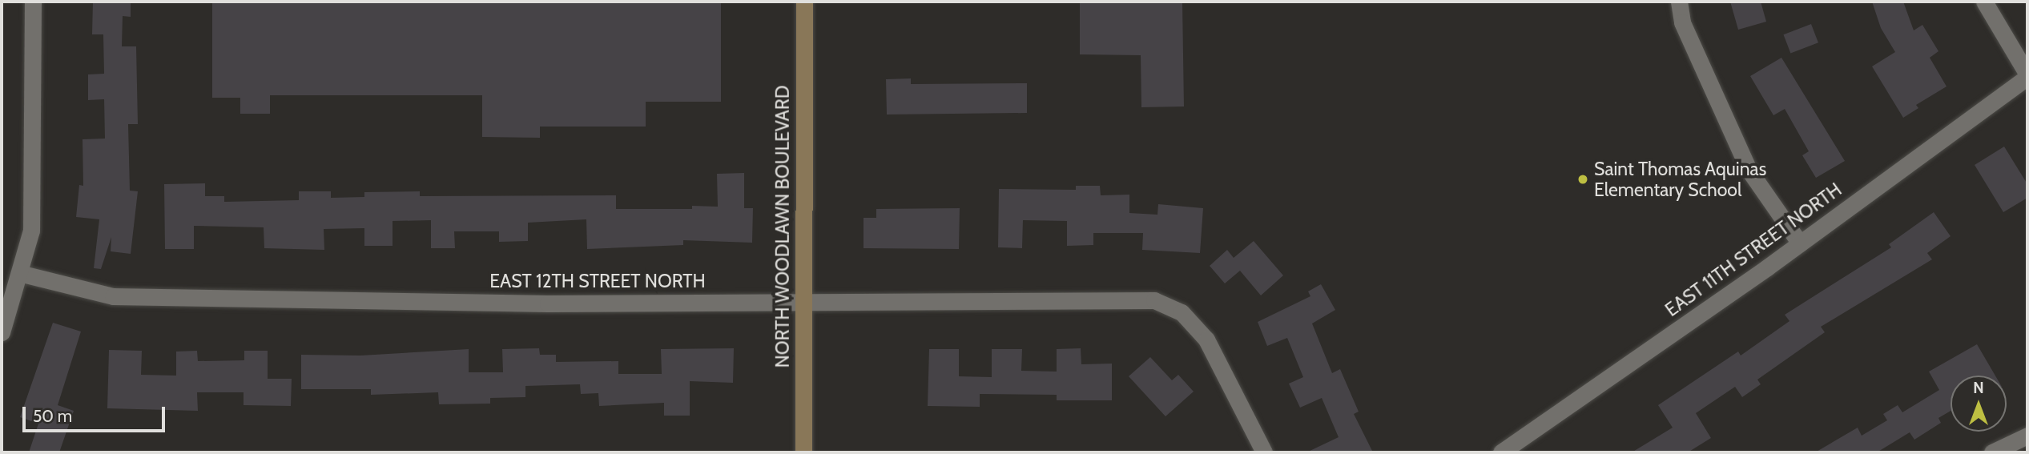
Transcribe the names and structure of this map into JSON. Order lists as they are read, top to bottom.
{
  "streets": {
    "main road": ["NORTH WOODLAWN BOULEVARD"],
    "street": ["EAST 11TH STREET NORTH", "EAST 12TH STREET NORTH"]
  },
  "crossings": [
    ["NORTH WOODLAWN BOULEVARD", "EAST 12TH STREET NORTH"]
  ],
  "places": ["Saint Thomas Aquinas Elementary School"],
  "scale_bar": "50 m",
  "north": "top"
}
